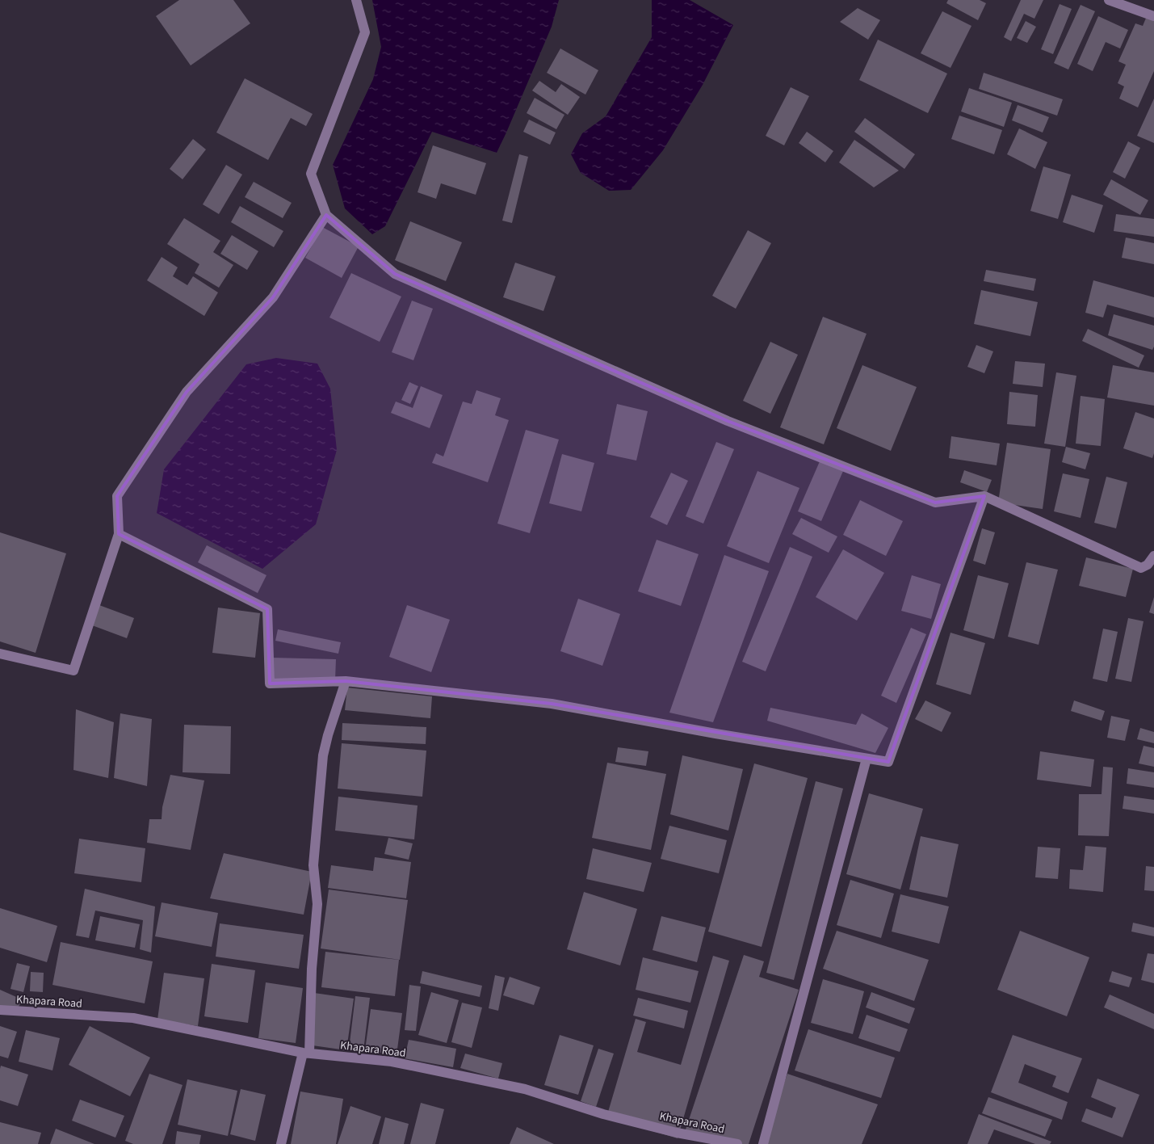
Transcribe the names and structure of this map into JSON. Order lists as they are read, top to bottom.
{
  "streets": {
    "street": ["Khapara Road"]
  }
}
